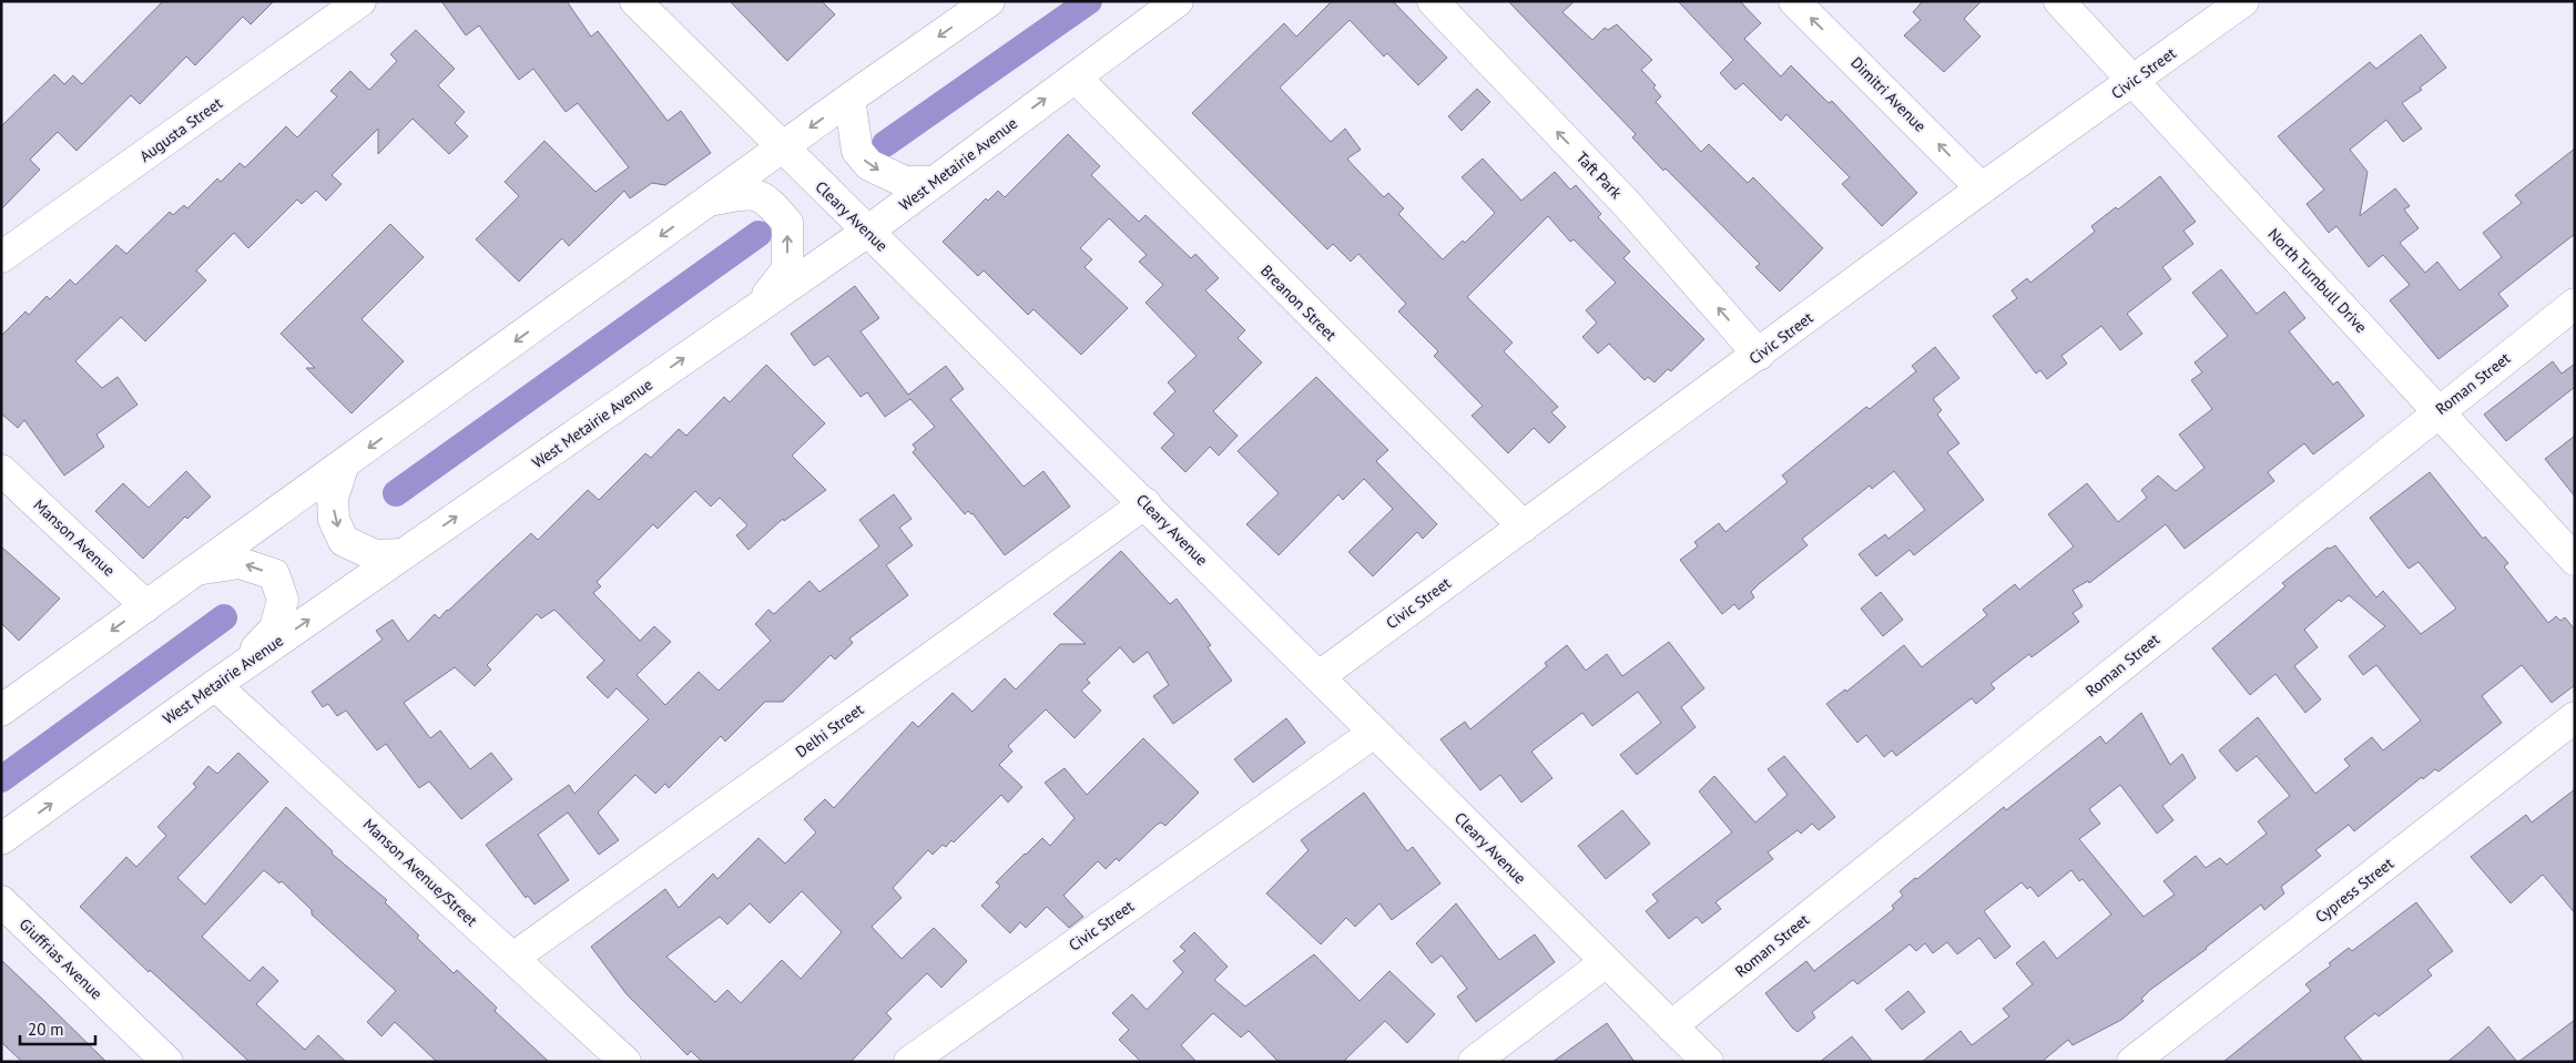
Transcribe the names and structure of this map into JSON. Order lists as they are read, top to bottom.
{
  "streets": {
    "street": [
      "Civic Street",
      "Dimitri Avenue",
      "Augusta Street",
      "West Metairie Avenue",
      "Taft Park",
      "Cleary Avenue",
      "North Turnbull Drive",
      "Breanon Street",
      "Roman Street",
      "Manson Avenue",
      "Delhi Street",
      "Manson Avenue/Street",
      "Cypress Street",
      "Giuffrias Avenue"
    ]
  },
  "crossings": [
    ["Civic Street", "Dimitri Avenue"],
    ["Civic Street", "Taft Park"],
    ["Civic Street", "Cleary Avenue"],
    ["Civic Street", "North Turnbull Drive"],
    ["Civic Street", "Breanon Street"],
    ["West Metairie Avenue", "Cleary Avenue"],
    ["West Metairie Avenue", "Breanon Street"],
    ["West Metairie Avenue", "Manson Avenue/Street"],
    ["Cleary Avenue", "Roman Street"],
    ["Cleary Avenue", "Delhi Street"],
    ["North Turnbull Drive", "Roman Street"],
    ["Delhi Street", "Manson Avenue/Street"]
  ],
  "one_way": ["Dimitri Avenue", "Taft Park"],
  "scale_bar": "20 m"
}
